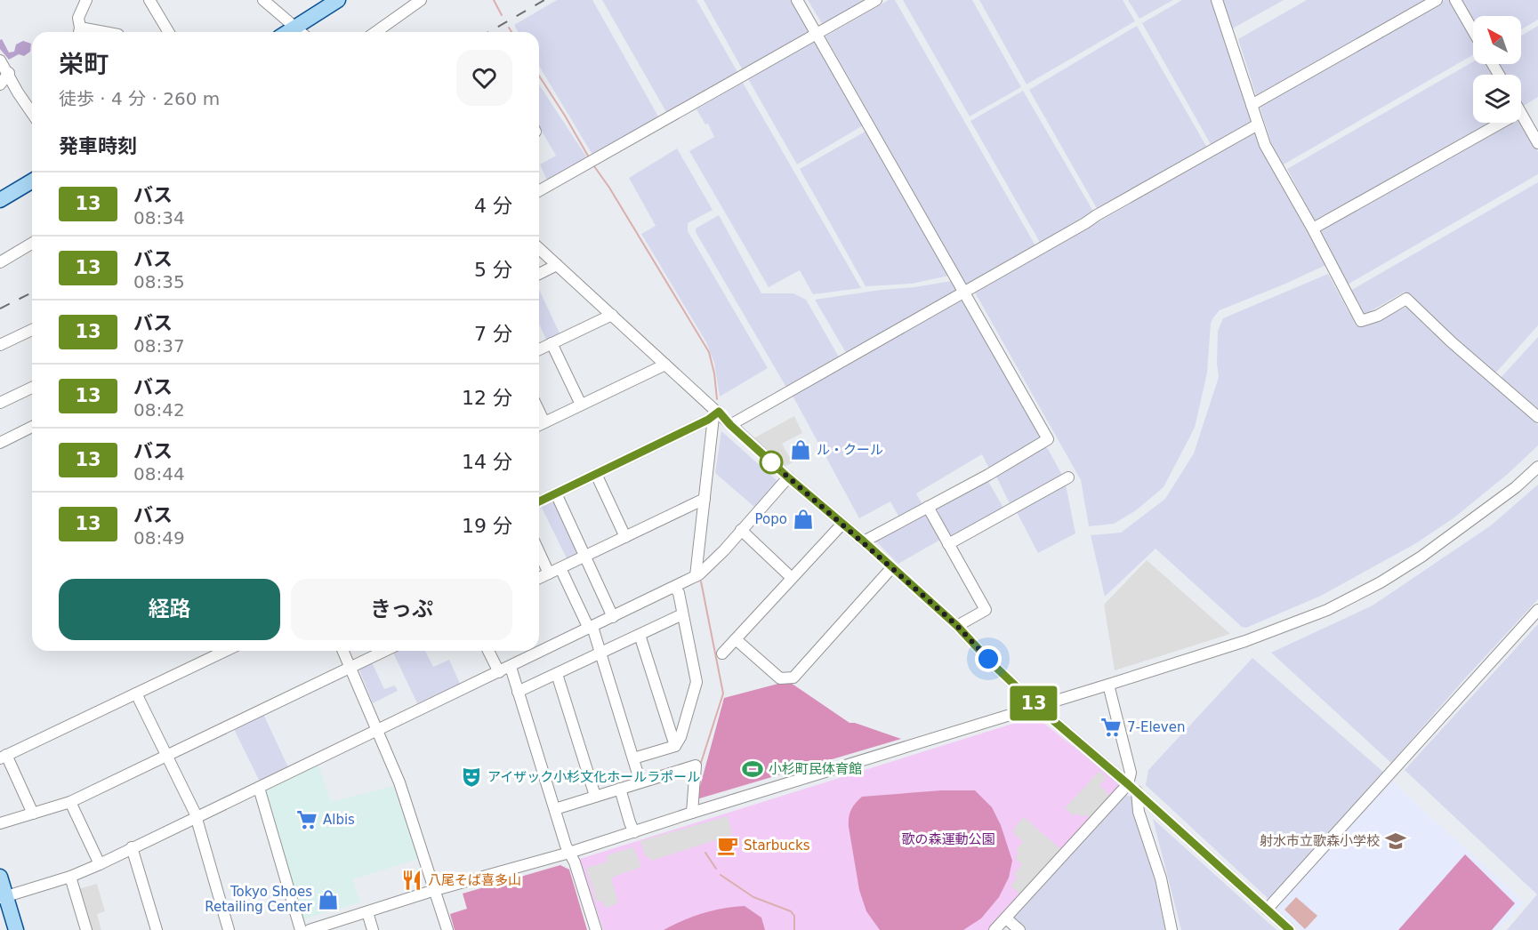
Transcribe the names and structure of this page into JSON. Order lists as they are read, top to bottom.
{
  "parks": ["歌の森運動公園"],
  "places": {
    "shop": ["ル・クール", "Popo", "Tokyo Shoes Retailing Center"],
    "supermarket": ["7-Eleven", "Albis"],
    "sports": ["小杉町民体育館"],
    "theatre": ["アイザック小杉文化ホールラポール"],
    "school or university": ["射水市立歌森小学校"],
    "cafe": ["Starbucks"],
    "restaurant": ["八尾そば喜多山"]
  },
  "lines": ["bus line 13"],
  "north": "top left",
  "page": {
    "on_map": "13",
    "heading": [
      ["栄町", "徒歩 · 4 分 · 260 m"],
      "発車時刻"
    ],
    "list": [
      {
        "mark": "13",
        "name": "バス",
        "note": "08:34",
        "value": "4 分"
      },
      {
        "mark": "13",
        "name": "バス",
        "note": "08:35",
        "value": "5 分"
      },
      {
        "mark": "13",
        "name": "バス",
        "note": "08:37",
        "value": "7 分"
      },
      {
        "mark": "13",
        "name": "バス",
        "note": "08:42",
        "value": "12 分"
      },
      {
        "mark": "13",
        "name": "バス",
        "note": "08:44",
        "value": "14 分"
      },
      {
        "mark": "13",
        "name": "バス",
        "note": "08:49",
        "value": "19 分"
      }
    ],
    "buttons": ["経路", "きっぷ"]
  }
}
